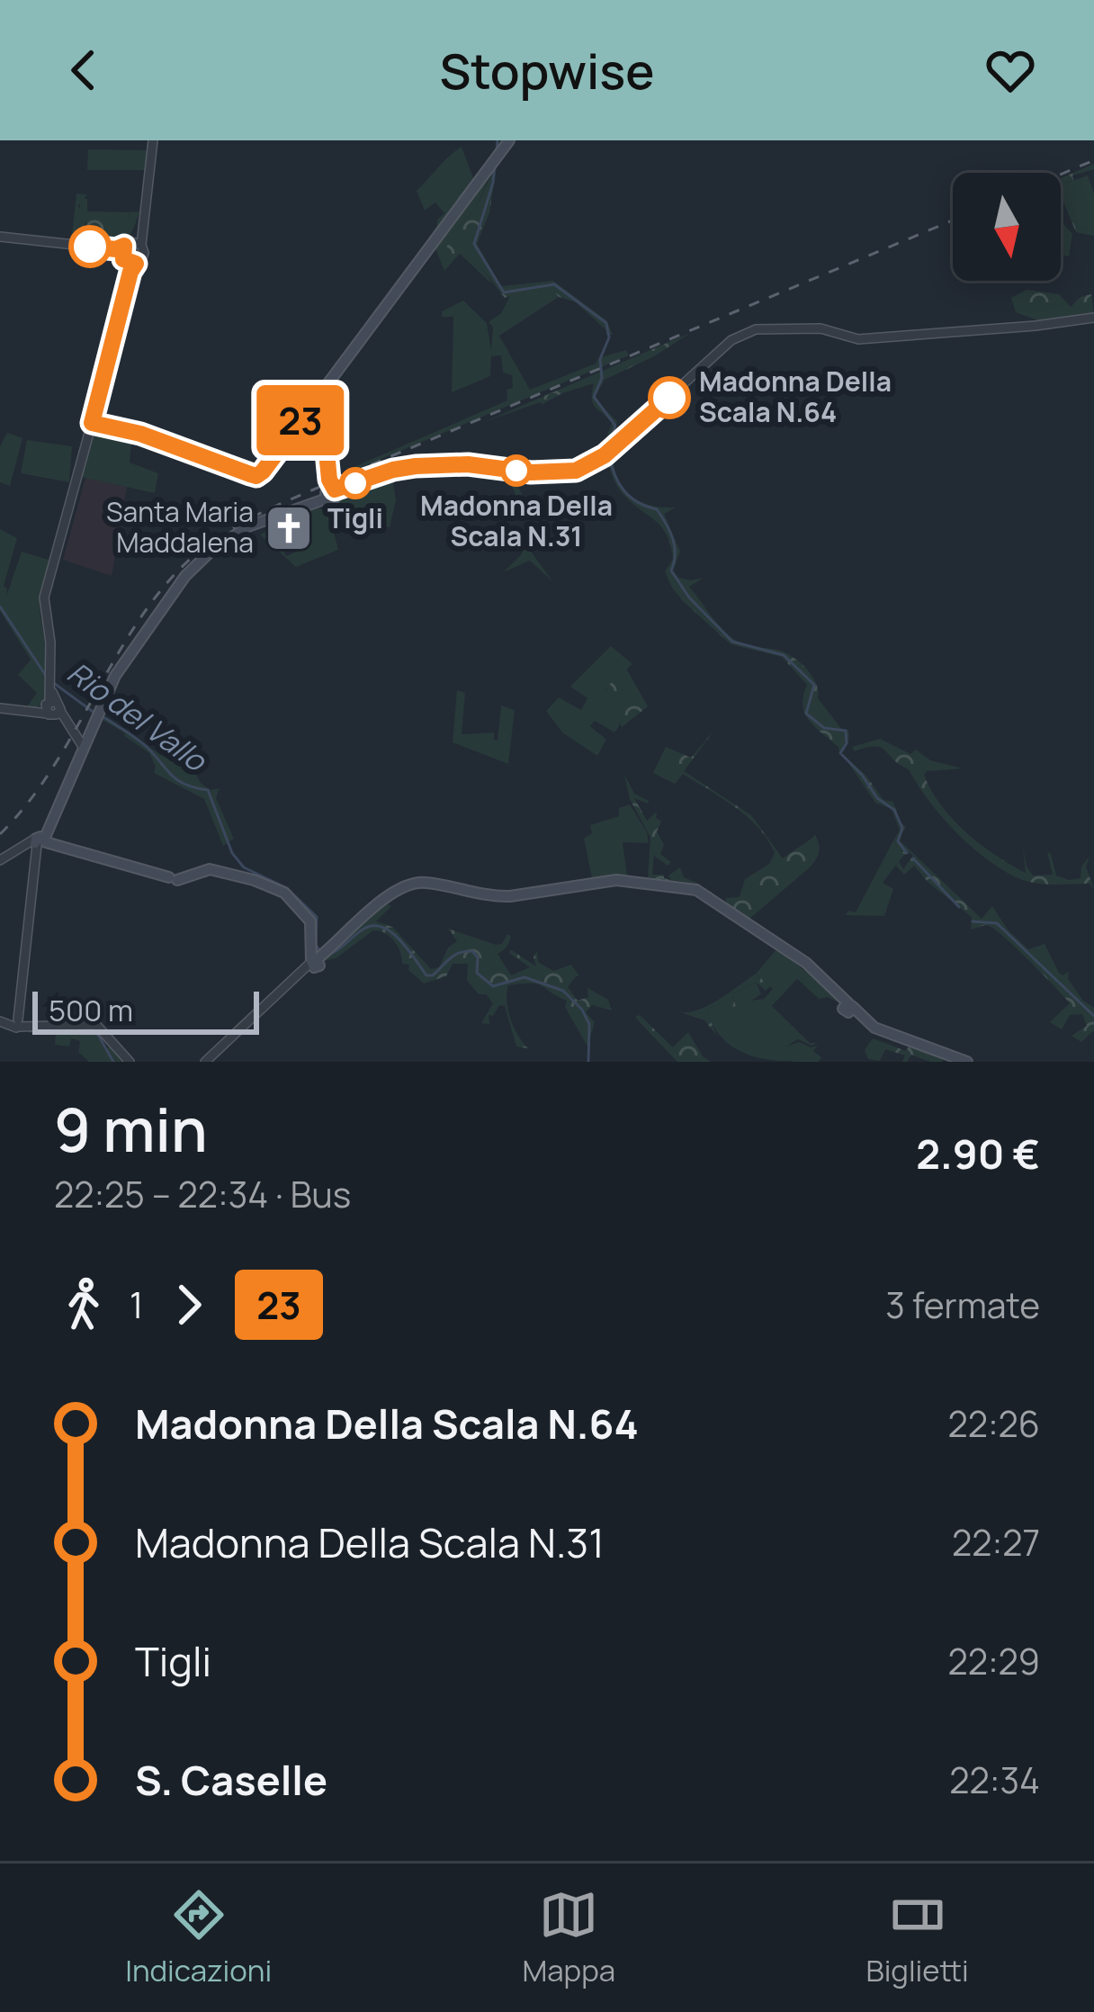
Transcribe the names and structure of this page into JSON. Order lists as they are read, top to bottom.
{
  "water": ["Rio del Vallo"],
  "places": {
    "other": ["Madonna Della Scala N.64", "Madonna Della Scala N.31", "Tigli"],
    "church": ["Santa Maria Maddalena"]
  },
  "lines": ["bus line 23"],
  "scale_bar": "500 m",
  "north": "bottom",
  "page": {
    "header": "Stopwise",
    "on_map": "23",
    "scale": "500 m",
    "heading": ["9 min", "22:25 – 22:34 · Bus", "2.90 €"],
    "legs": ["1", "23", "3 fermate"],
    "list": [
      {
        "name": "Madonna Della Scala N.64",
        "value": "22:26"
      },
      {
        "name": "Madonna Della Scala N.31",
        "value": "22:27"
      },
      {
        "name": "Tigli",
        "value": "22:29"
      },
      {
        "name": "S. Caselle",
        "value": "22:34"
      }
    ],
    "tabs": ["Indicazioni", "Mappa", "Biglietti"]
  }
}
